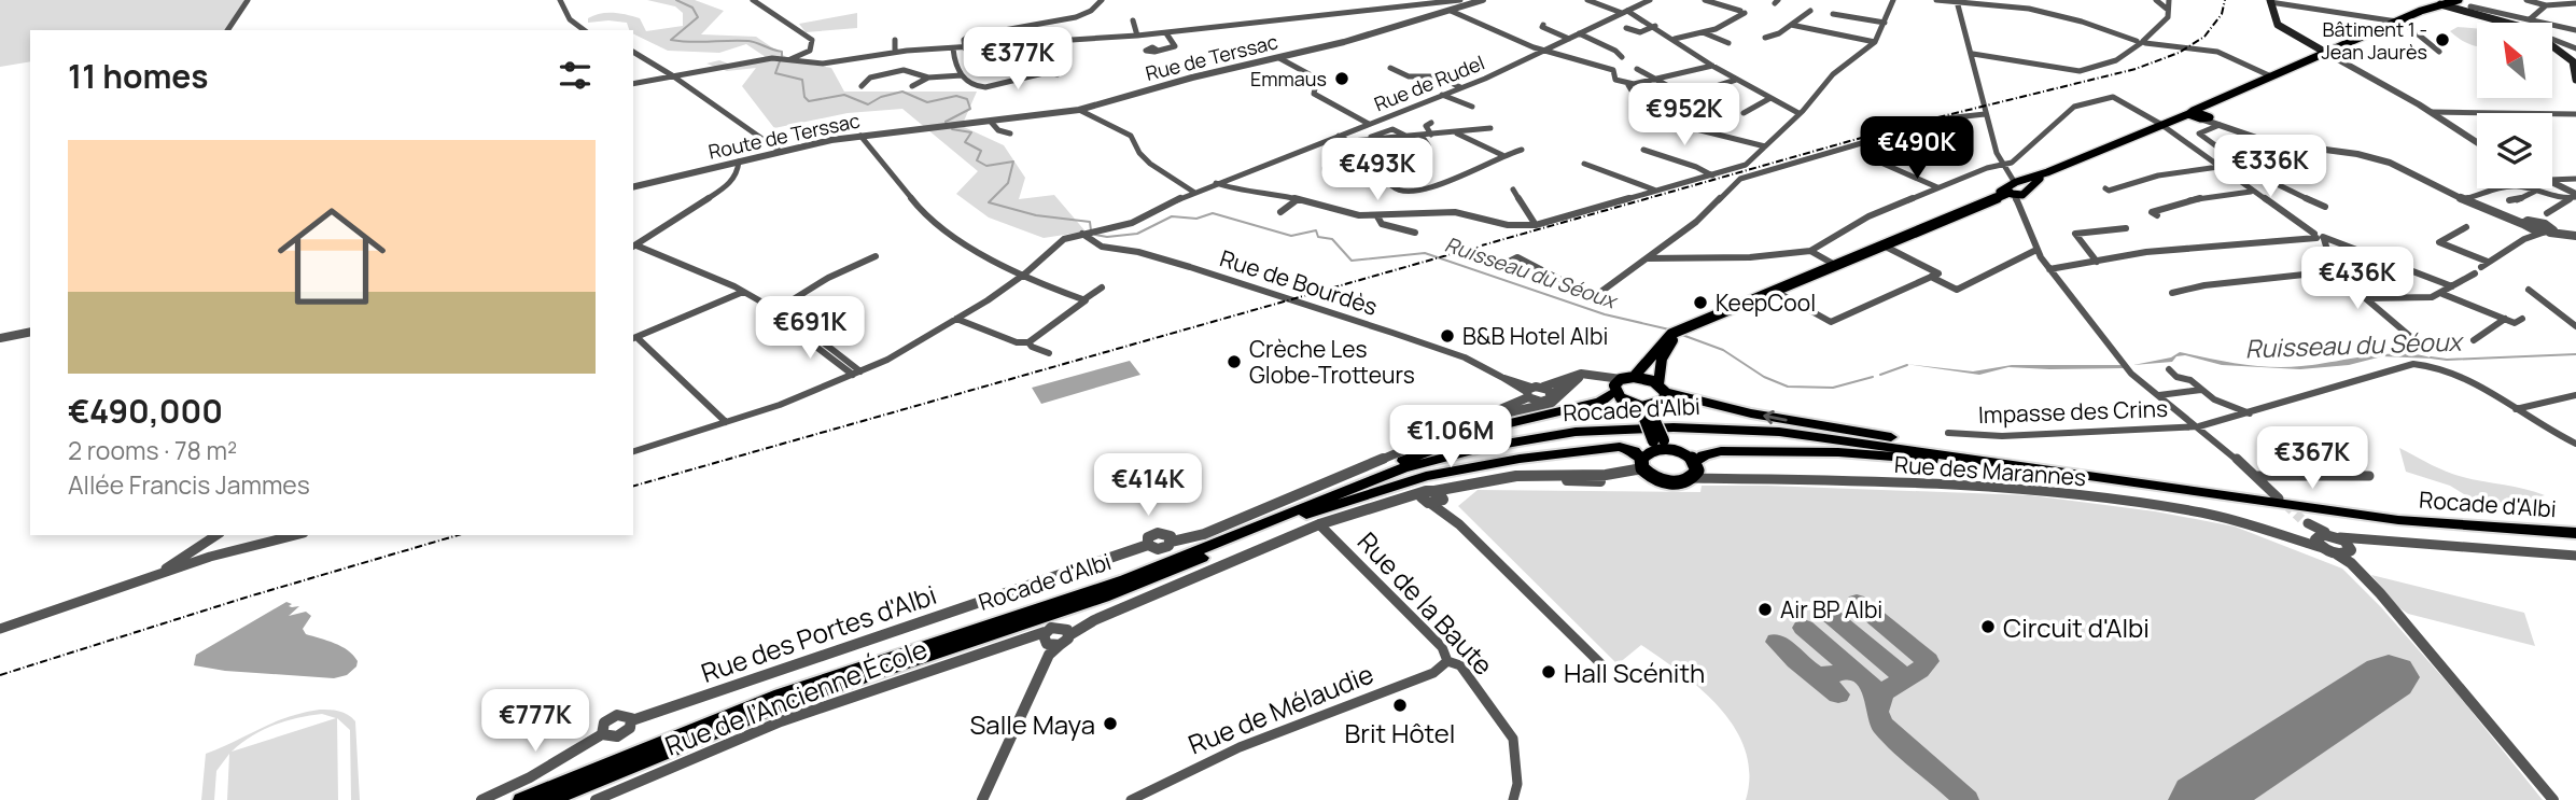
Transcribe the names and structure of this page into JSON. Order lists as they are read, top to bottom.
{
  "streets": {
    "highway": ["Rocade d'Albi"],
    "street": [
      "Rue de Terssac",
      "Rue de Rudel",
      "Route de Terssac",
      "Rue de Bourdès",
      "Impasse des Crins",
      "Rue des Marannes",
      "Rue de la Baute",
      "Rue des Portes d'Albi",
      "Rue de l’Ancienne École",
      "Rue de Mélaudie"
    ]
  },
  "crossings": [
    ["Rue de Terssac", "Route de Terssac"],
    ["Rue de Rudel", "Rue de Bourdès"],
    ["Rue de la Baute", "Rue de Mélaudie"]
  ],
  "water": ["Ruisseau du Séoux"],
  "places": [
    "Bâtiment 1 - Jean Jaurès",
    "Emmaus",
    "KeepCool",
    "B&B Hotel Albi",
    "Crèche Les Globe-Trotteurs",
    "Air BP Albi",
    "Circuit d'Albi",
    "Hall Scénith",
    "Brit Hôtel",
    "Salle Maya"
  ],
  "north": "top left",
  "page": {
    "price": [
      "€377K",
      "€952K",
      "€490K",
      "€336K",
      "€493K",
      "€436K",
      "€691K",
      "€1.06M",
      "€367K",
      "€414K",
      "€777K"
    ],
    "heading": "11 homes",
    "list": [
      {
        "name": "€490,000",
        "note": "2 rooms · 78 m² · Allée Francis Jammes"
      }
    ]
  }
}
